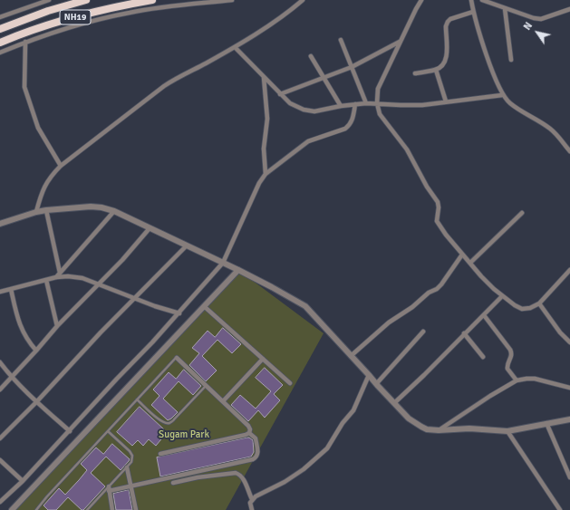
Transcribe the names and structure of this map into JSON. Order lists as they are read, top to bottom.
{
  "streets": {
    "highway": ["NH19"]
  },
  "parks": ["Sugam Park"],
  "north": "top left"
}
